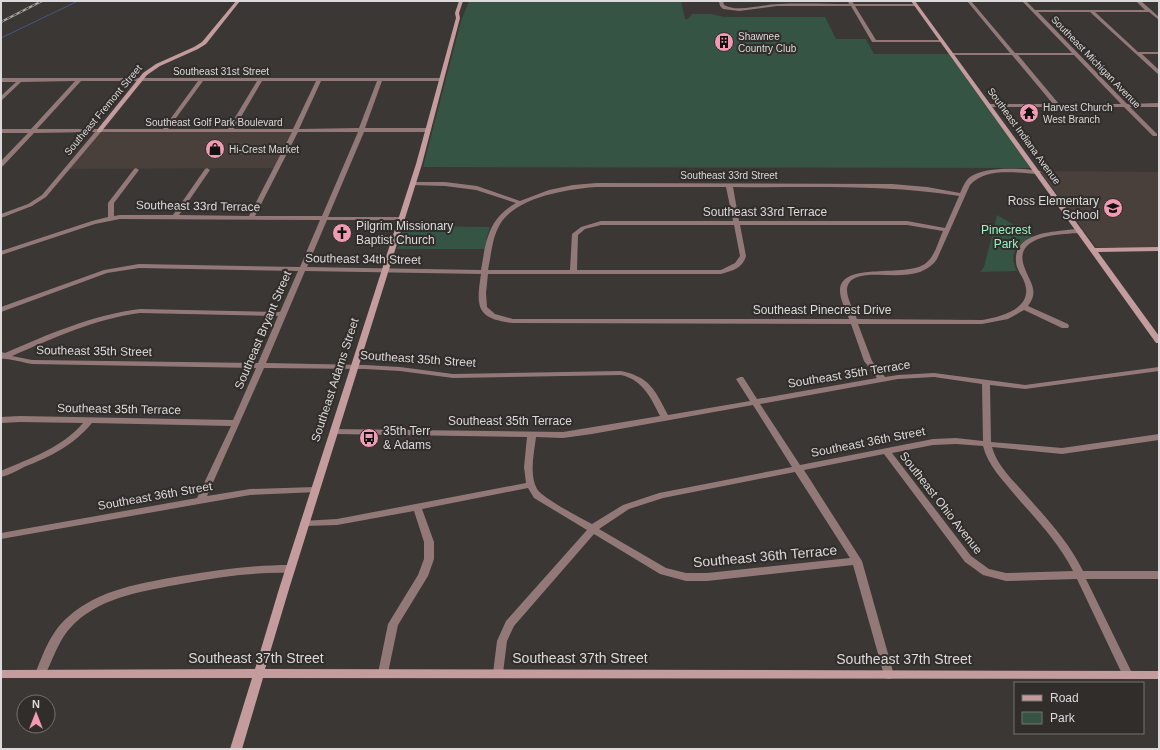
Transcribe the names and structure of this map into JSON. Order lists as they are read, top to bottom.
{
  "streets": {
    "main road": [
      "Southeast Fremont Street",
      "Southeast Indiana Avenue",
      "Southeast Adams Street",
      "Southeast 37th Street"
    ],
    "street": [
      "Southeast Michigan Avenue",
      "Southeast 31st Street",
      "Southeast Golf Park Boulevard",
      "Southeast 33rd Street",
      "Southeast 33rd Terrace",
      "Southeast 34th Street",
      "Southeast Pinecrest Drive",
      "Southeast Bryant Street",
      "Southeast 35th Street",
      "Southeast 35th Terrace",
      "Southeast 36th Street",
      "Southeast Ohio Avenue",
      "Southeast 36th Terrace"
    ]
  },
  "crossings": [
    ["Southeast 31st Street", "Southeast Fremont Street"],
    ["Southeast 31st Street", "Southeast Bryant Street"],
    ["Southeast 31st Street", "Southeast Adams Street"],
    ["Southeast Fremont Street", "Southeast Golf Park Boulevard"],
    ["Southeast Golf Park Boulevard", "Southeast Bryant Street"],
    ["Southeast Golf Park Boulevard", "Southeast Adams Street"],
    ["Southeast 33rd Street", "Southeast 34th Street"],
    ["Southeast 33rd Street", "Southeast Pinecrest Drive"],
    ["Southeast 33rd Terrace", "Southeast 34th Street"],
    ["Southeast 33rd Terrace", "Southeast Bryant Street"],
    ["Southeast 33rd Terrace", "Southeast Adams Street"],
    ["Southeast 34th Street", "Southeast Bryant Street"],
    ["Southeast 34th Street", "Southeast Adams Street"],
    ["Southeast Bryant Street", "Southeast 35th Street"],
    ["Southeast Bryant Street", "Southeast 35th Terrace"],
    ["Southeast Bryant Street", "Southeast 36th Street"],
    ["Southeast 35th Street", "Southeast 35th Terrace"],
    ["Southeast 35th Street", "Southeast Adams Street"],
    ["Southeast 35th Terrace", "Southeast Adams Street"],
    ["Southeast Adams Street", "Southeast 36th Street"],
    ["Southeast Adams Street", "Southeast 37th Street"],
    ["Southeast 36th Street", "Southeast Ohio Avenue"],
    ["Southeast 36th Street", "Southeast 36th Terrace"],
    ["Southeast 36th Street", "Southeast 37th Street"]
  ],
  "parks": ["Pinecrest Park"],
  "places": {
    "building": ["Shawnee Country Club"],
    "temple": ["Harvest Church West Branch"],
    "shop": ["Hi-Crest Market"],
    "school or university": ["Ross Elementary School"],
    "church": ["Pilgrim Missionary Baptist Church"],
    "bus stop": ["35th Terr & Adams"]
  },
  "legend": ["Road", "Park"],
  "north": "top"
}
